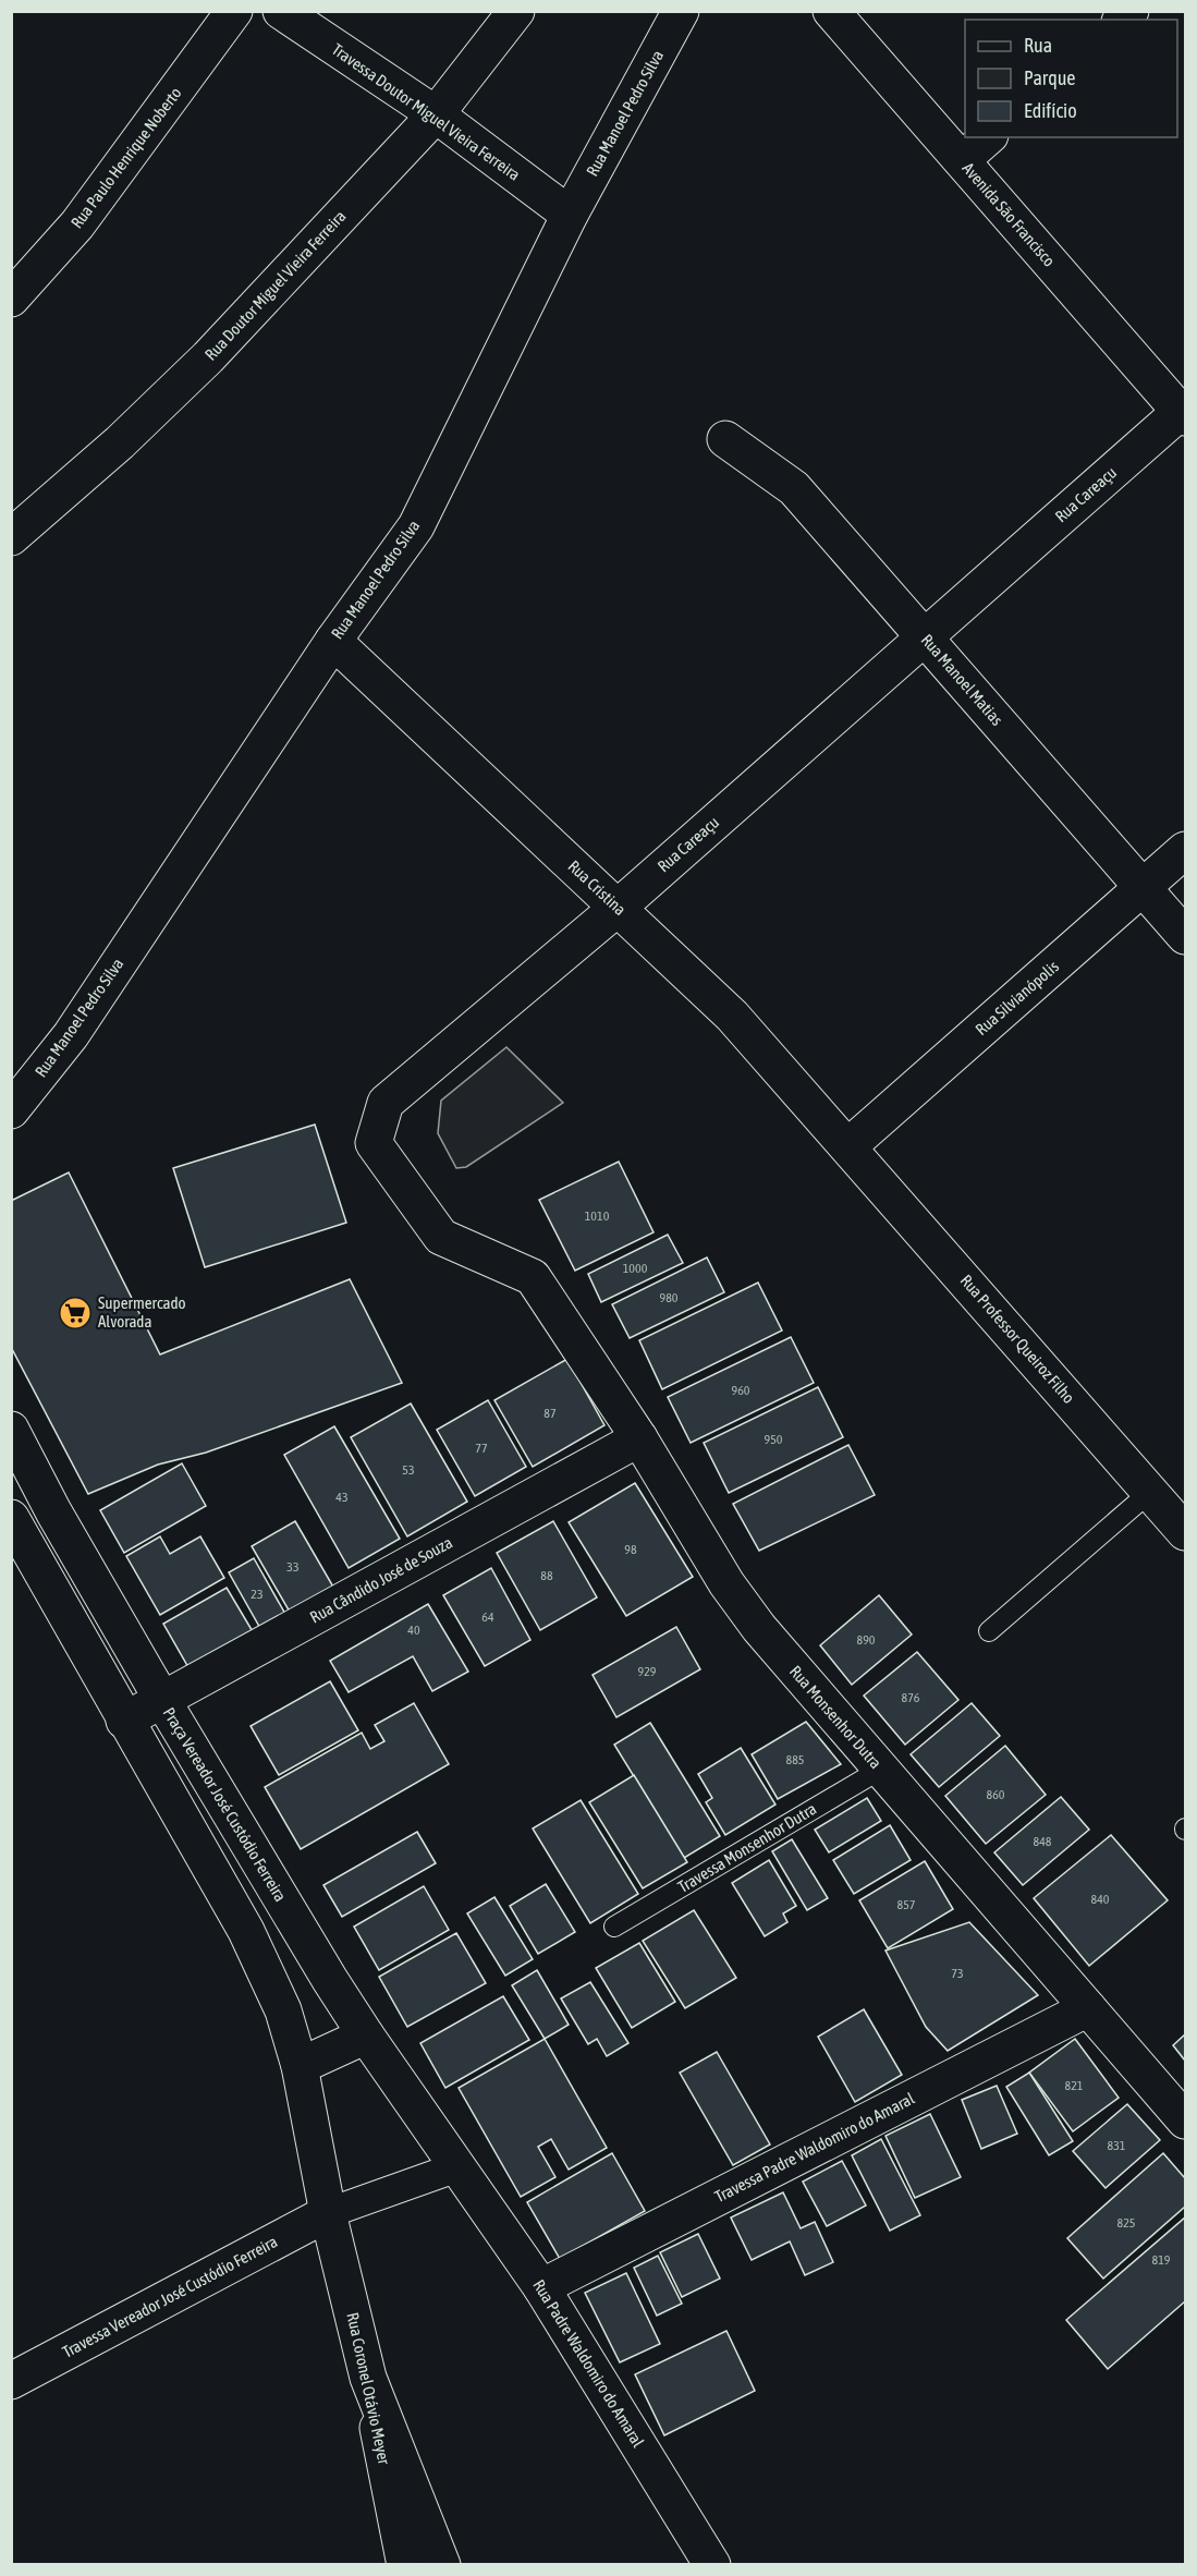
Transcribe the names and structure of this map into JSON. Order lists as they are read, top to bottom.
{
  "streets": {
    "street": [
      "Travessa Doutor Miguel Vieira Ferreira",
      "Rua Manoel Pedro Silva",
      "Rua Paulo Henrique Noberto",
      "Avenida São Francisco",
      "Rua Doutor Miguel Vieira Ferreira",
      "Rua Careaçu",
      "Rua Manoel Matias",
      "Rua Cristina",
      "Rua Silvianópolis",
      "Rua Professor Queiroz Filho",
      "Rua Cândido José de Souza",
      "Rua Monsenhor Dutra",
      "Praça Vereador José Custódio Ferreira",
      "Travessa Padre Waldomiro do Amaral",
      "Travessa Vereador José Custódio Ferreira",
      "Rua Padre Waldomiro do Amaral",
      "Rua Coronel Otávio Meyer"
    ],
    "lane": ["Travessa Monsenhor Dutra"]
  },
  "crossings": [
    ["Travessa Doutor Miguel Vieira Ferreira", "Rua Manoel Pedro Silva"],
    ["Travessa Doutor Miguel Vieira Ferreira", "Rua Doutor Miguel Vieira Ferreira"],
    ["Rua Manoel Pedro Silva", "Rua Cristina"],
    ["Avenida São Francisco", "Rua Careaçu"],
    ["Rua Careaçu", "Rua Manoel Matias"],
    ["Rua Careaçu", "Rua Cristina"],
    ["Rua Careaçu", "Rua Monsenhor Dutra"],
    ["Rua Manoel Matias", "Rua Silvianópolis"],
    ["Rua Cristina", "Rua Silvianópolis"],
    ["Rua Cristina", "Rua Professor Queiroz Filho"],
    ["Rua Silvianópolis", "Rua Professor Queiroz Filho"],
    ["Rua Cândido José de Souza", "Rua Monsenhor Dutra"],
    ["Rua Cândido José de Souza", "Praça Vereador José Custódio Ferreira"],
    ["Rua Monsenhor Dutra", "Travessa Monsenhor Dutra"],
    ["Rua Monsenhor Dutra", "Travessa Padre Waldomiro do Amaral"],
    ["Praça Vereador José Custódio Ferreira", "Rua Padre Waldomiro do Amaral"],
    ["Travessa Padre Waldomiro do Amaral", "Rua Padre Waldomiro do Amaral"],
    ["Travessa Vereador José Custódio Ferreira", "Rua Coronel Otávio Meyer"]
  ],
  "places": {
    "supermarket": ["Supermercado Alvorada"]
  },
  "house_numbers": [
    "1010",
    "1000",
    "980",
    "960",
    "87",
    "950",
    "77",
    "53",
    "43",
    "98",
    "33",
    "88",
    "23",
    "64",
    "40",
    "890",
    "929",
    "876",
    "885",
    "860",
    "848",
    "840",
    "857",
    "73",
    "821",
    "831",
    "825",
    "819"
  ],
  "legend": ["Rua", "Parque", "Edifício"]
}
